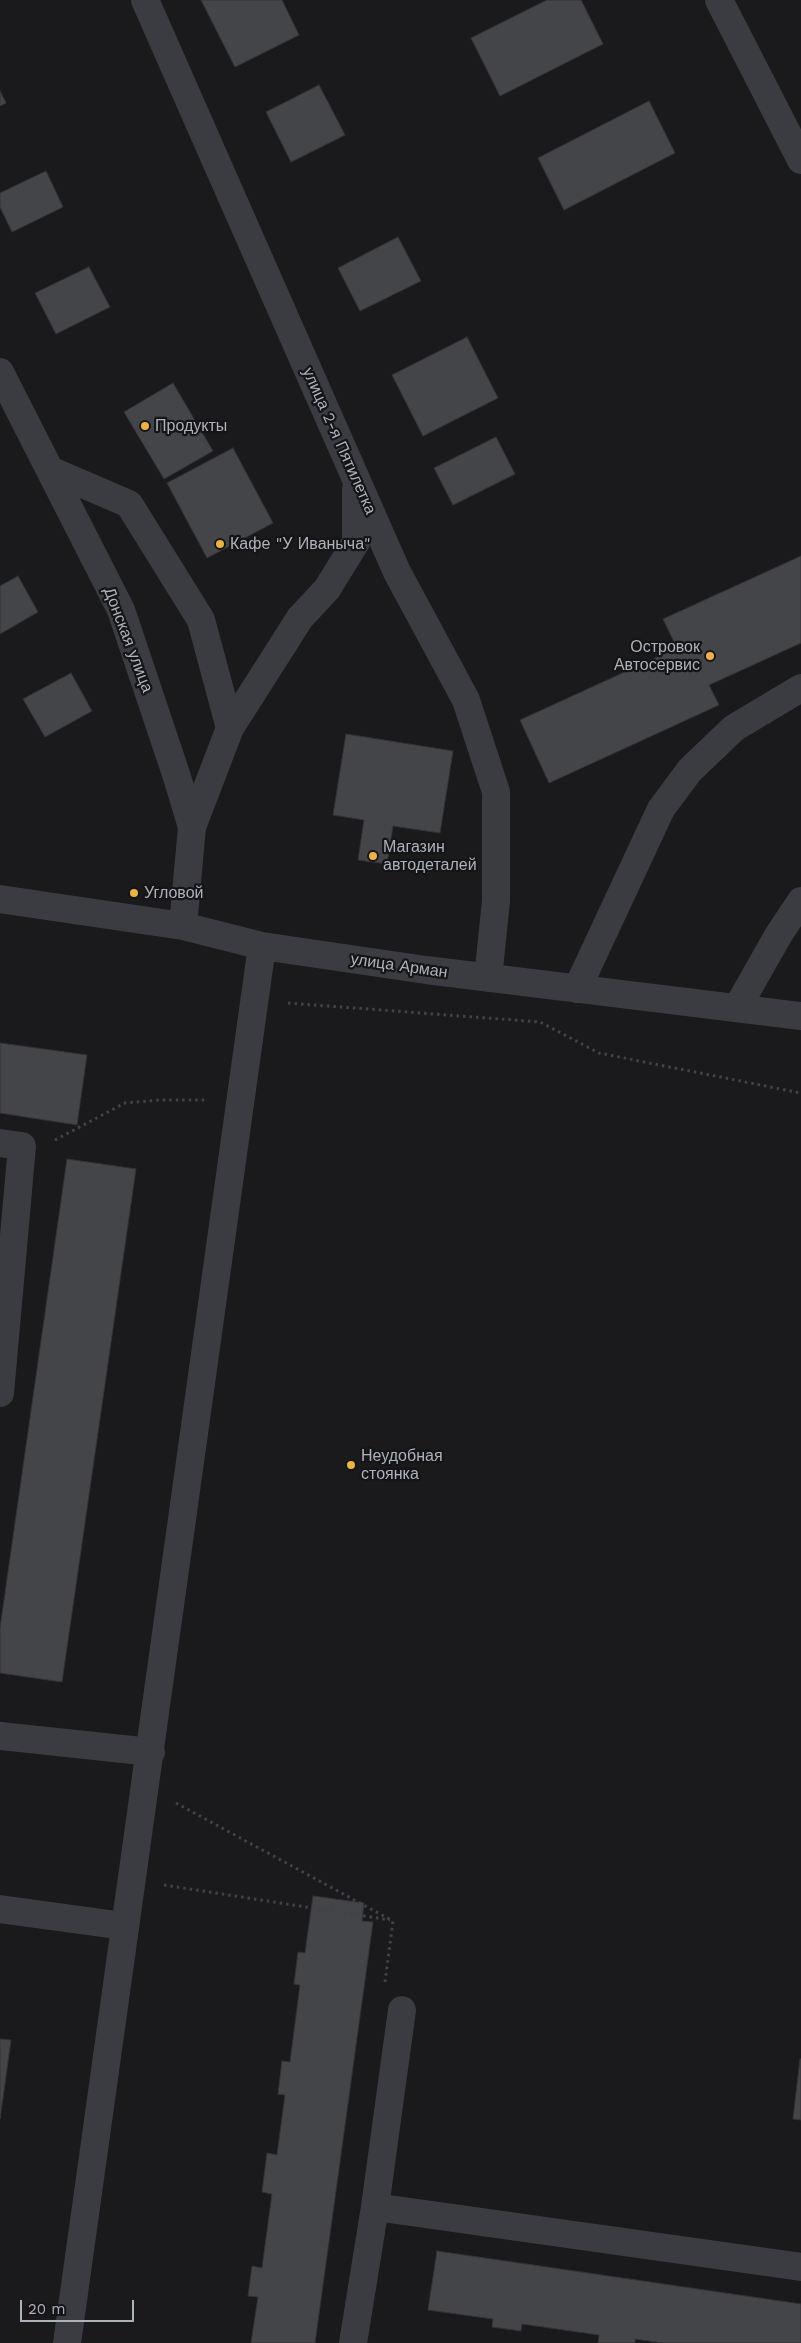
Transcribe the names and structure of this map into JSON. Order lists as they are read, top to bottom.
{
  "streets": {
    "street": ["улица 2-я Пятилетка", "Донская улица", "улица Арман"]
  },
  "crossings": [
    ["улица 2-я Пятилетка", "улица Арман"],
    ["Донская улица", "улица Арман"]
  ],
  "places": [
    "Продукты",
    "Кафе \"У Иваныча\"",
    "Островок Автосервис",
    "Магазин автодеталей",
    "Угловой",
    "Неудобная стоянка"
  ],
  "scale_bar": "20 m"
}
